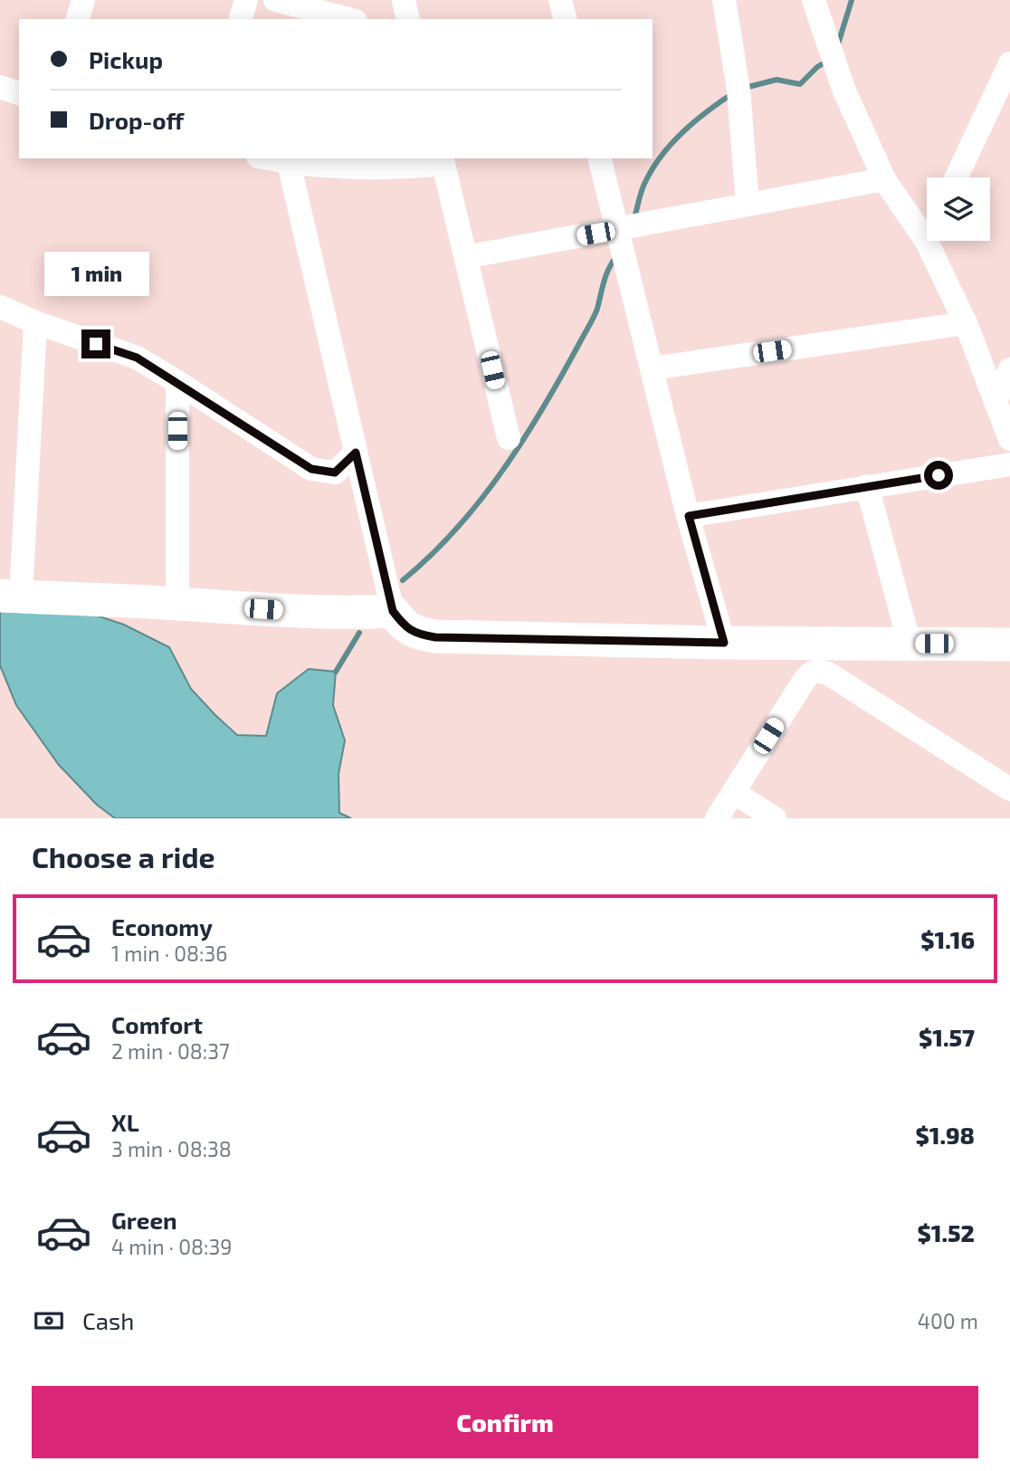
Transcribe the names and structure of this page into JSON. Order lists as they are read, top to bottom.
{
  "page": {
    "banner": ["Pickup", "Drop-off"],
    "bubble": "1 min",
    "heading": "Choose a ride",
    "list": [
      {
        "name": "Economy",
        "note": "1 min · 08:36",
        "value": "$1.16"
      },
      {
        "name": "Comfort",
        "note": "2 min · 08:37",
        "value": "$1.57"
      },
      {
        "name": "XL",
        "note": "3 min · 08:38",
        "value": "$1.98"
      },
      {
        "name": "Green",
        "note": "4 min · 08:39",
        "value": "$1.52"
      }
    ],
    "pay": ["Cash", "400 m"],
    "buttons": "Confirm"
  }
}
